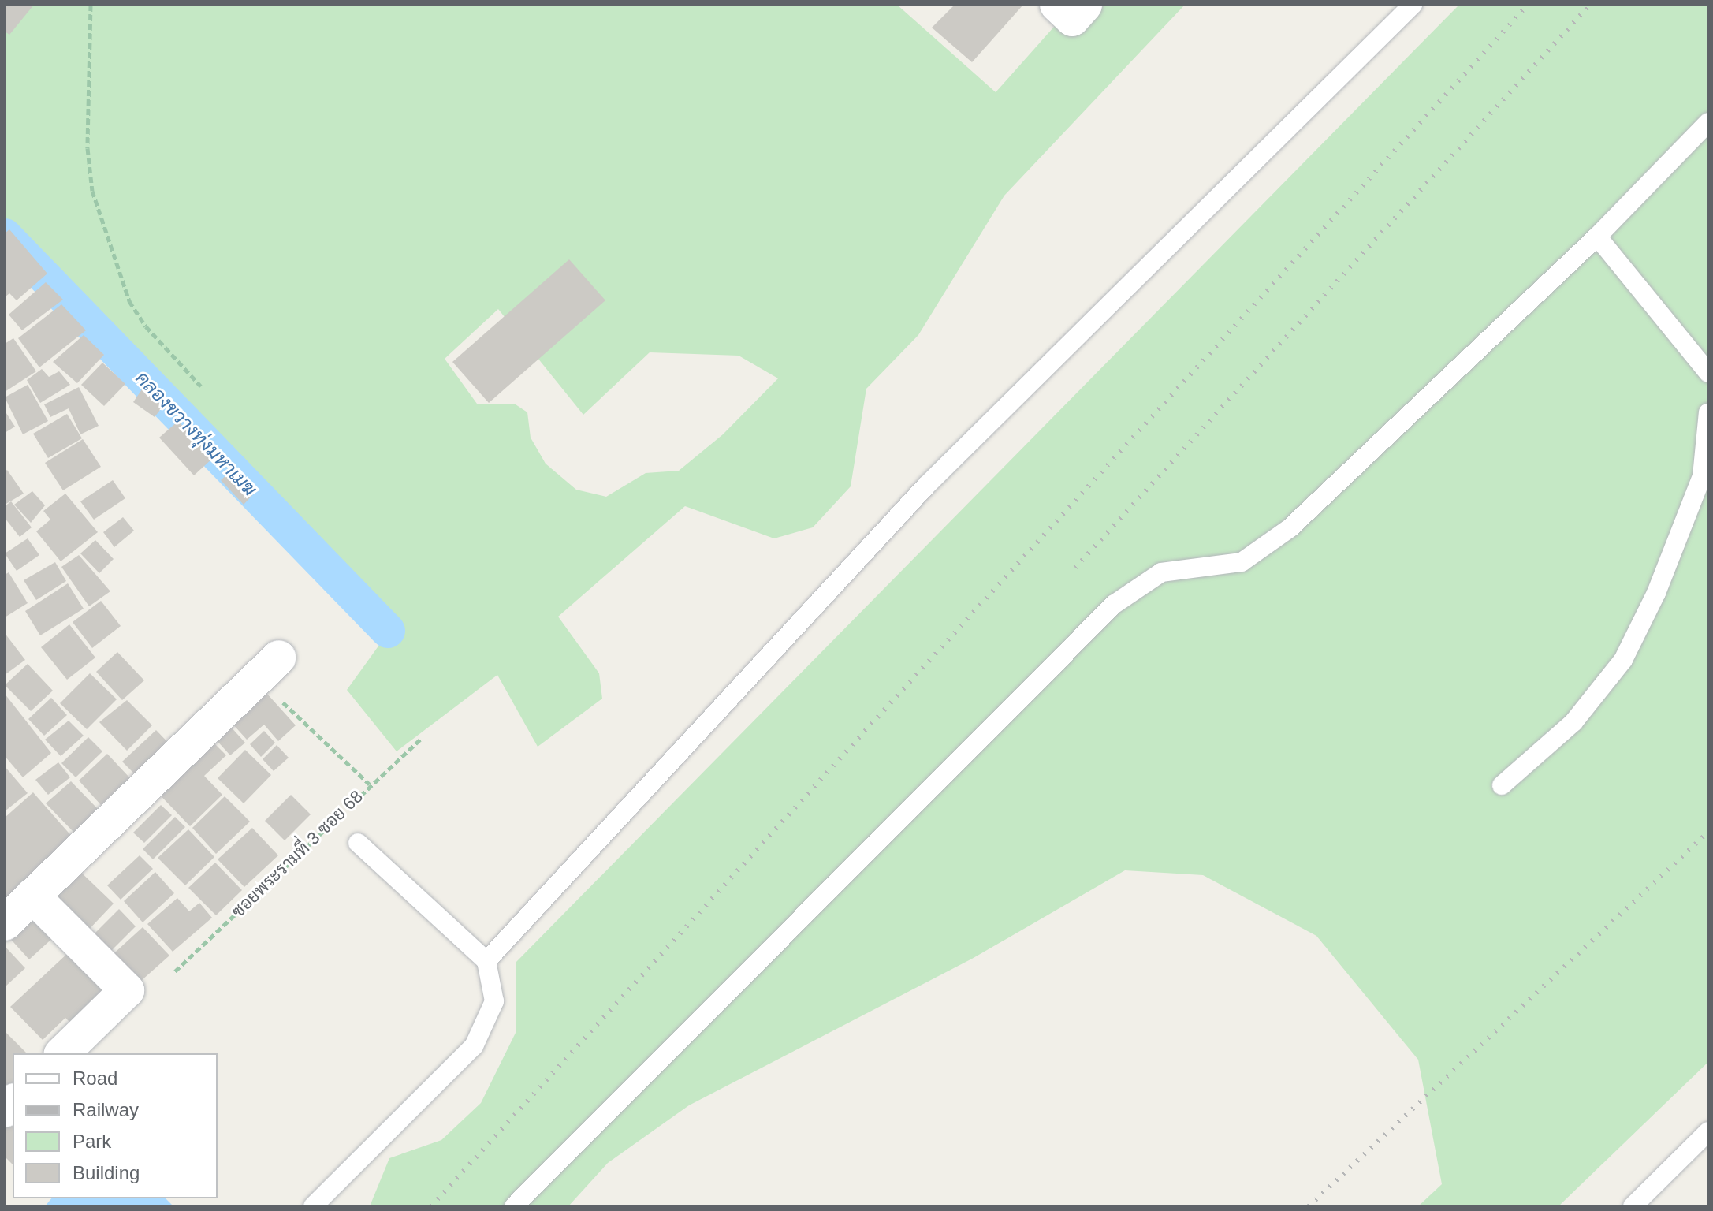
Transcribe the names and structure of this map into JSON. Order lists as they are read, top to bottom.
{
  "streets": {
    "path": ["ซอยพระรามที่ 3 ซอย 68"]
  },
  "water": ["คลองขวางทุ่งมหาเมฆ"],
  "legend": [
    "Road",
    "Railway",
    "Park",
    "Building"
  ]
}
